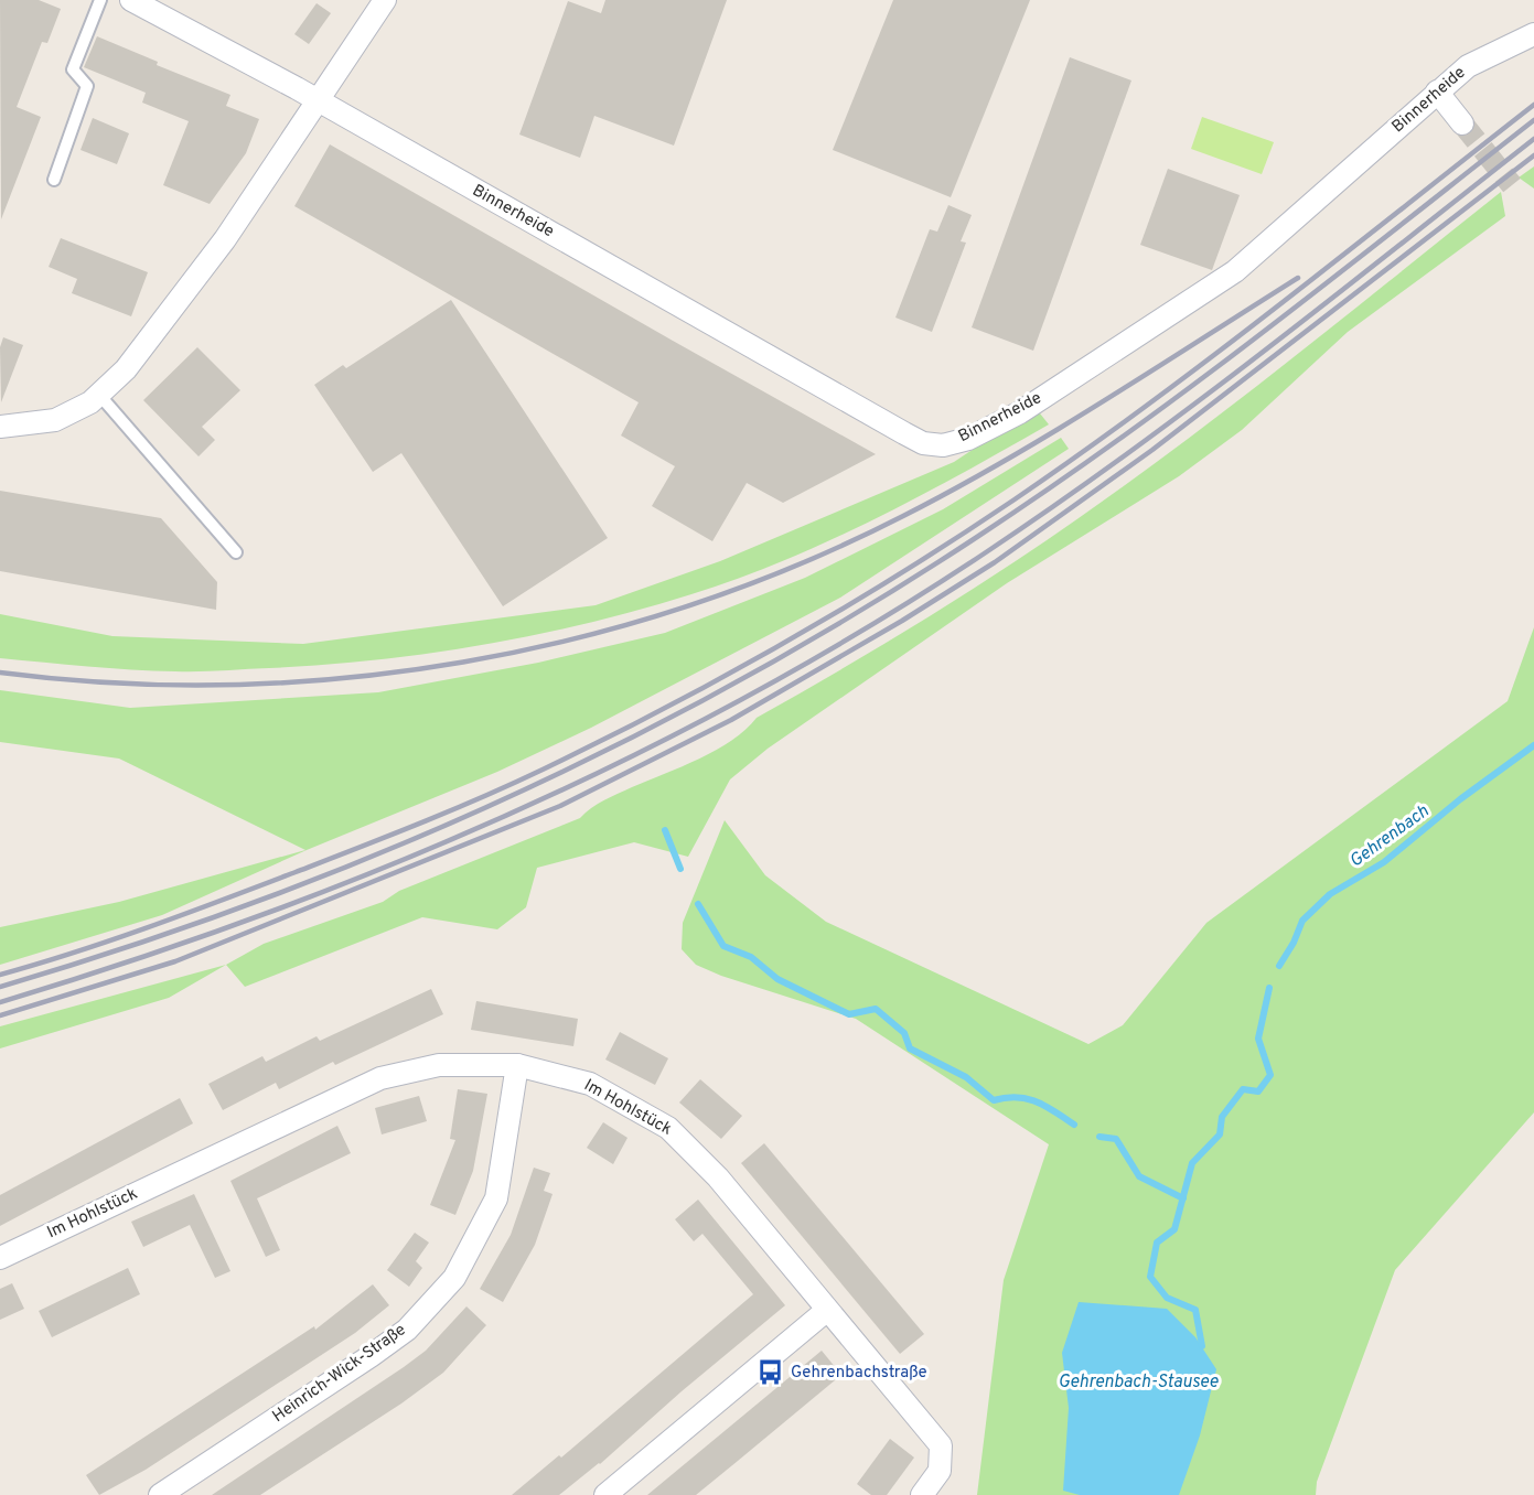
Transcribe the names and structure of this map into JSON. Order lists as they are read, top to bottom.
{
  "streets": {
    "street": ["Binnerheide", "Im Hohlstück", "Heinrich-Wick-Straße"]
  },
  "crossings": [
    ["Im Hohlstück", "Heinrich-Wick-Straße"]
  ],
  "water": ["Gehrenbach", "Gehrenbach-Stausee"],
  "places": {
    "bus stop": ["Gehrenbachstraße"]
  }
}
